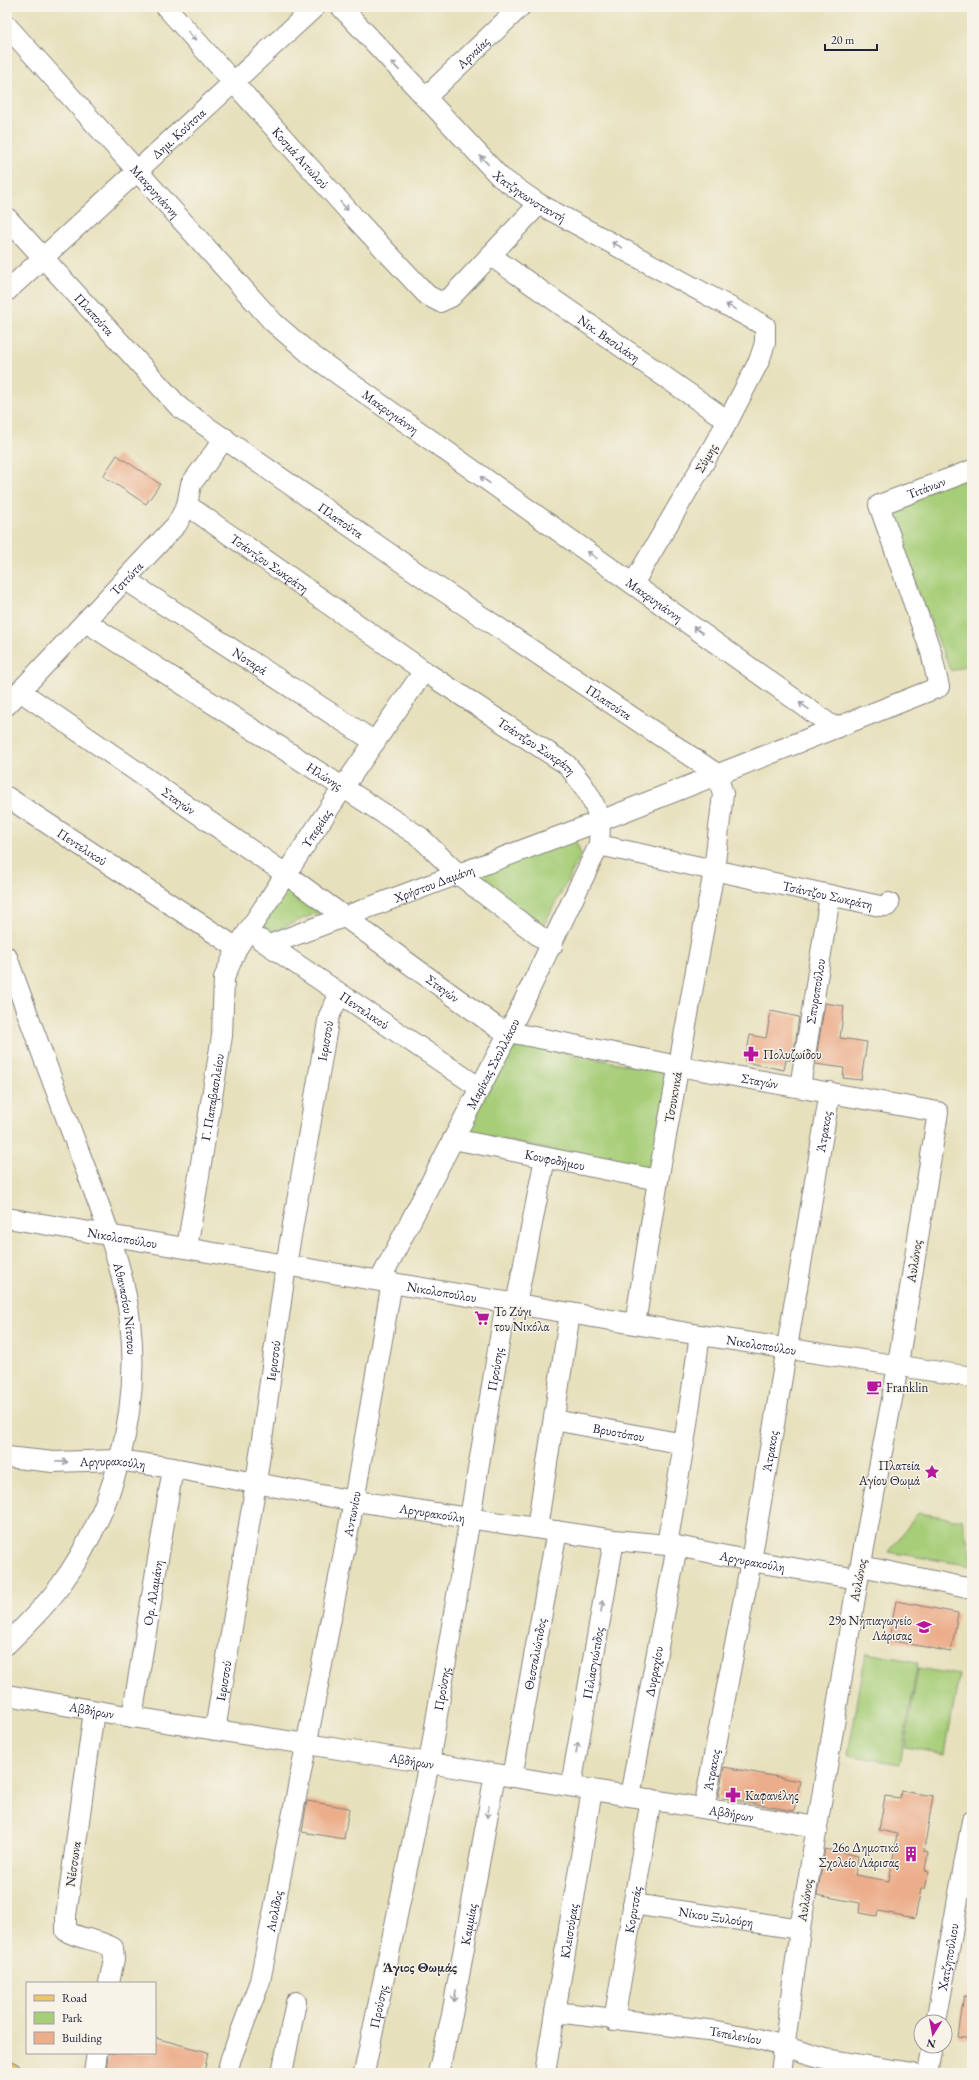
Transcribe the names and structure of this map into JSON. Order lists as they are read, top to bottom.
{
  "streets": {
    "street": [
      "Αρναίας",
      "Δημ. Κούτσια",
      "Κοσμά Αιτωλού",
      "Μακρυγιάννη",
      "Χατζηκωνσταντή",
      "Πλαπούτα",
      "Νικ. Βασιλάκη",
      "Σύμης",
      "Τιτάνων",
      "Τσάντζου Σωκράτη",
      "Τσιτώτα",
      "Νοταρά",
      "Ηλώνης",
      "Σταγών",
      "Υπερείας",
      "Πεντελικού",
      "Χρήστου Δαμάνη",
      "Σπυροπούλου",
      "Ιερισσού",
      "Μαρίκας Σκυλλάκου",
      "Γ. Παπαβασιλείου",
      "Τσουκνικά",
      "Άτρακος",
      "Κουφοδήμου",
      "Νικολοπούλου",
      "Αυλώνος",
      "Αθανασίου Νίτσιου",
      "Προύσης",
      "Βρυοτόπου",
      "Αργυρακούλη",
      "Αντωνίου",
      "Ορ. Αλαμάνη",
      "Θεσσαλιώτιδος",
      "Πελασγιώτιδος",
      "Δυρραχίου",
      "Αβδήρων",
      "Νέσσωνα",
      "Κορυτσάς",
      "Αιολίδος",
      "Νίκου Ξυλούρη",
      "Καμμίας",
      "Κλεισούρας",
      "Χατζηπούλιου",
      "Τεπελενίου"
    ]
  },
  "crossings": [
    ["Αρναίας", "Χατζηκωνσταντή"],
    ["Δημ. Κούτσια", "Κοσμά Αιτωλού"],
    ["Δημ. Κούτσια", "Μακρυγιάννη"],
    ["Δημ. Κούτσια", "Πλαπούτα"],
    ["Κοσμά Αιτωλού", "Νικ. Βασιλάκη"],
    ["Μακρυγιάννη", "Σύμης"],
    ["Μακρυγιάννη", "Χρήστου Δαμάνη"],
    ["Χατζηκωνσταντή", "Σύμης"],
    ["Πλαπούτα", "Τσιτώτα"],
    ["Πλαπούτα", "Χρήστου Δαμάνη"],
    ["Πλαπούτα", "Τσουκνικά"],
    ["Νικ. Βασιλάκη", "Σύμης"],
    ["Τιτάνων", "Χρήστου Δαμάνη"],
    ["Τσάντζου Σωκράτη", "Τσιτώτα"],
    ["Τσάντζου Σωκράτη", "Υπερείας"],
    ["Τσάντζου Σωκράτη", "Χρήστου Δαμάνη"],
    ["Τσάντζου Σωκράτη", "Σπυροπούλου"],
    ["Τσάντζου Σωκράτη", "Μαρίκας Σκυλλάκου"],
    ["Τσάντζου Σωκράτη", "Τσουκνικά"],
    ["Τσιτώτα", "Νοταρά"],
    ["Τσιτώτα", "Ηλώνης"],
    ["Τσιτώτα", "Σταγών"],
    ["Νοταρά", "Υπερείας"],
    ["Ηλώνης", "Υπερείας"],
    ["Ηλώνης", "Χρήστου Δαμάνη"],
    ["Ηλώνης", "Μαρίκας Σκυλλάκου"],
    ["Σταγών", "Υπερείας"],
    ["Σταγών", "Χρήστου Δαμάνη"],
    ["Σταγών", "Σπυροπούλου"],
    ["Σταγών", "Μαρίκας Σκυλλάκου"],
    ["Σταγών", "Τσουκνικά"],
    ["Σταγών", "Άτρακος"],
    ["Σταγών", "Αυλώνος"],
    ["Υπερείας", "Πεντελικού"],
    ["Υπερείας", "Γ. Παπαβασιλείου"],
    ["Πεντελικού", "Χρήστου Δαμάνη"],
    ["Πεντελικού", "Ιερισσού"],
    ["Πεντελικού", "Μαρίκας Σκυλλάκου"],
    ["Πεντελικού", "Γ. Παπαβασιλείου"],
    ["Χρήστου Δαμάνη", "Τσουκνικά"],
    ["Ιερισσού", "Νικολοπούλου"],
    ["Ιερισσού", "Αργυρακούλη"],
    ["Ιερισσού", "Αβδήρων"],
    ["Μαρίκας Σκυλλάκου", "Κουφοδήμου"],
    ["Μαρίκας Σκυλλάκου", "Νικολοπούλου"],
    ["Μαρίκας Σκυλλάκου", "Αντωνίου"],
    ["Γ. Παπαβασιλείου", "Νικολοπούλου"],
    ["Τσουκνικά", "Κουφοδήμου"],
    ["Τσουκνικά", "Νικολοπούλου"],
    ["Άτρακος", "Νικολοπούλου"],
    ["Άτρακος", "Αργυρακούλη"],
    ["Άτρακος", "Αβδήρων"],
    ["Κουφοδήμου", "Προύσης"],
    ["Νικολοπούλου", "Αυλώνος"],
    ["Νικολοπούλου", "Αθανασίου Νίτσιου"],
    ["Νικολοπούλου", "Προύσης"],
    ["Νικολοπούλου", "Αντωνίου"],
    ["Νικολοπούλου", "Δυρραχίου"],
    ["Αυλώνος", "Αργυρακούλη"],
    ["Αυλώνος", "Αβδήρων"],
    ["Αυλώνος", "Νίκου Ξυλούρη"],
    ["Αυλώνος", "Τεπελενίου"],
    ["Αθανασίου Νίτσιου", "Αργυρακούλη"],
    ["Προύσης", "Αργυρακούλη"],
    ["Προύσης", "Αβδήρων"],
    ["Βρυοτόπου", "Δυρραχίου"],
    ["Αργυρακούλη", "Αντωνίου"],
    ["Αργυρακούλη", "Ορ. Αλαμάνη"],
    ["Αργυρακούλη", "Θεσσαλιώτιδος"],
    ["Αργυρακούλη", "Πελασγιώτιδος"],
    ["Αργυρακούλη", "Δυρραχίου"],
    ["Αντωνίου", "Αβδήρων"],
    ["Αντωνίου", "Αιολίδος"],
    ["Ορ. Αλαμάνη", "Αβδήρων"],
    ["Θεσσαλιώτιδος", "Αβδήρων"],
    ["Θεσσαλιώτιδος", "Καμμίας"],
    ["Πελασγιώτιδος", "Αβδήρων"],
    ["Δυρραχίου", "Αβδήρων"],
    ["Αβδήρων", "Νέσσωνα"],
    ["Αβδήρων", "Κορυτσάς"],
    ["Αβδήρων", "Αιολίδος"],
    ["Αβδήρων", "Καμμίας"],
    ["Αβδήρων", "Κλεισούρας"],
    ["Κορυτσάς", "Νίκου Ξυλούρη"],
    ["Κορυτσάς", "Τεπελενίου"],
    ["Κλεισούρας", "Τεπελενίου"]
  ],
  "one_way": [
    "Κοσμά Αιτωλού",
    "Μακρυγιάννη",
    "Χατζηκωνσταντή",
    "Πελασγιώτιδος",
    "Καμμίας"
  ],
  "districts": ["Άγιος Θωμάς"],
  "places": {
    "pharmacy": ["Πολυζωίδου", "Καφανέλης"],
    "supermarket": ["Το Ζύγι του Νικόλα"],
    "cafe": ["Franklin"],
    "place": ["Πλατεία Αγίου Θωμά"],
    "school or university": ["29ο Νηπιαγωγείο Λάρισας"],
    "building": ["26ο Δημοτικό Σχολείο Λάρισας"]
  },
  "legend": ["Road", "Park", "Building"],
  "scale_bar": "20 m",
  "north": "bottom"
}
